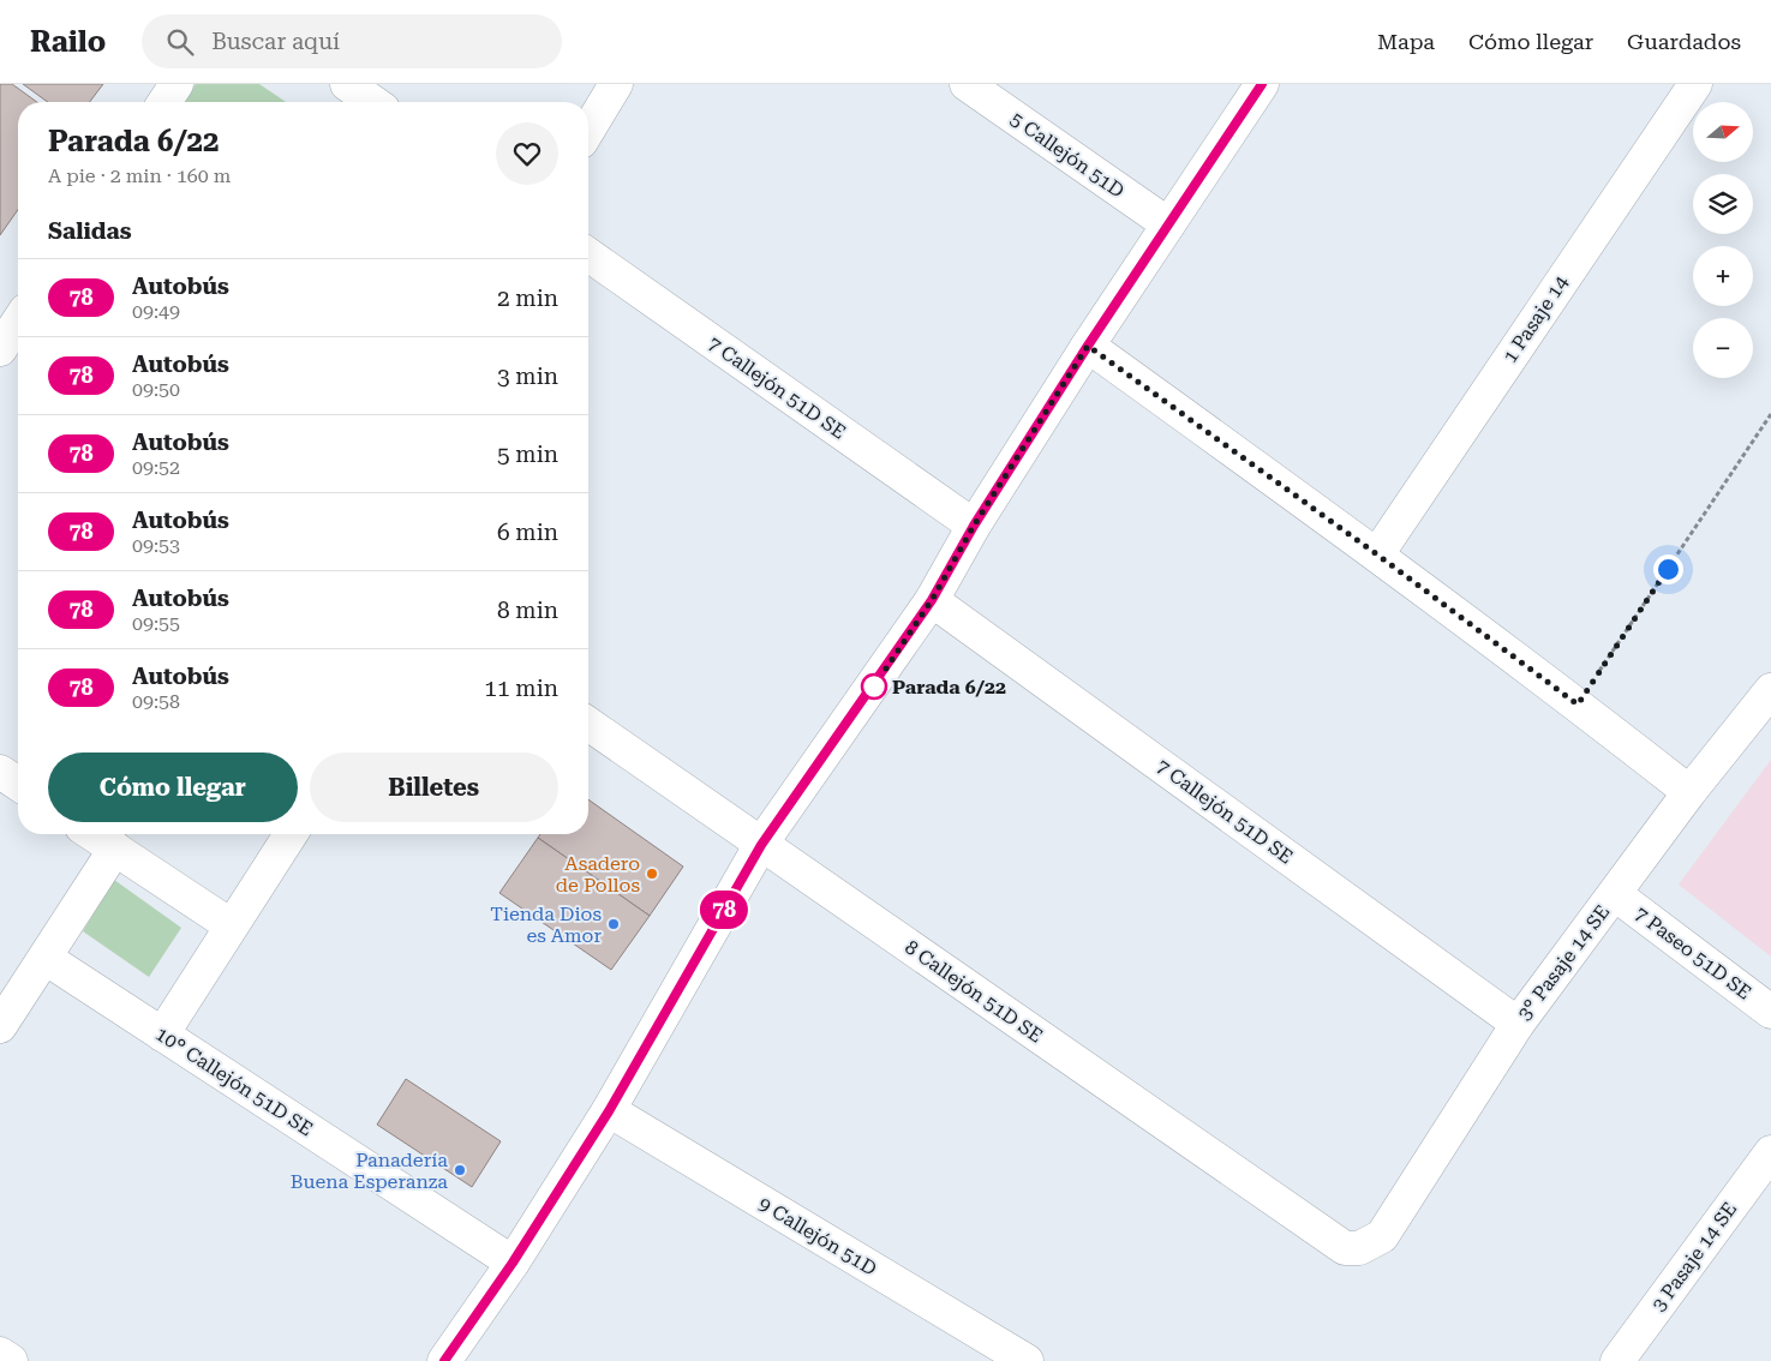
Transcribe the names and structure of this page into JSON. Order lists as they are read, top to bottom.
{
  "streets": {
    "street": [
      "5 Callejón 51D",
      "1 Pasaje 14",
      "7 Callejón 51D SE",
      "7 Paseo 51D SE",
      "3° Pasaje 14 SE",
      "8 Callejón 51D SE",
      "10° Callejón 51D SE",
      "9 Callejón 51D",
      "3 Pasaje 14 SE"
    ]
  },
  "crossings": [
    ["7 Callejón 51D SE", "3° Pasaje 14 SE"],
    ["7 Paseo 51D SE", "3° Pasaje 14 SE"],
    ["3° Pasaje 14 SE", "8 Callejón 51D SE"]
  ],
  "places": [
    "Parada 6/22",
    "Asadero de Pollos",
    "Tienda Dios es Amor",
    "Panadería Buena Esperanza"
  ],
  "lines": ["bus line 78"],
  "north": "right",
  "page": {
    "header": "Railo",
    "search": "Buscar aquí",
    "nav": ["Mapa", "Cómo llegar", "Guardados"],
    "on_map": "78",
    "map_buttons": ["+", "−"],
    "heading": [
      ["Parada 6/22", "A pie · 2 min · 160 m"],
      "Salidas"
    ],
    "list": [
      {
        "mark": "78",
        "name": "Autobús",
        "note": "09:49",
        "value": "2 min"
      },
      {
        "mark": "78",
        "name": "Autobús",
        "note": "09:50",
        "value": "3 min"
      },
      {
        "mark": "78",
        "name": "Autobús",
        "note": "09:52",
        "value": "5 min"
      },
      {
        "mark": "78",
        "name": "Autobús",
        "note": "09:53",
        "value": "6 min"
      },
      {
        "mark": "78",
        "name": "Autobús",
        "note": "09:55",
        "value": "8 min"
      },
      {
        "mark": "78",
        "name": "Autobús",
        "note": "09:58",
        "value": "11 min"
      }
    ],
    "buttons": ["Cómo llegar", "Billetes"]
  }
}
